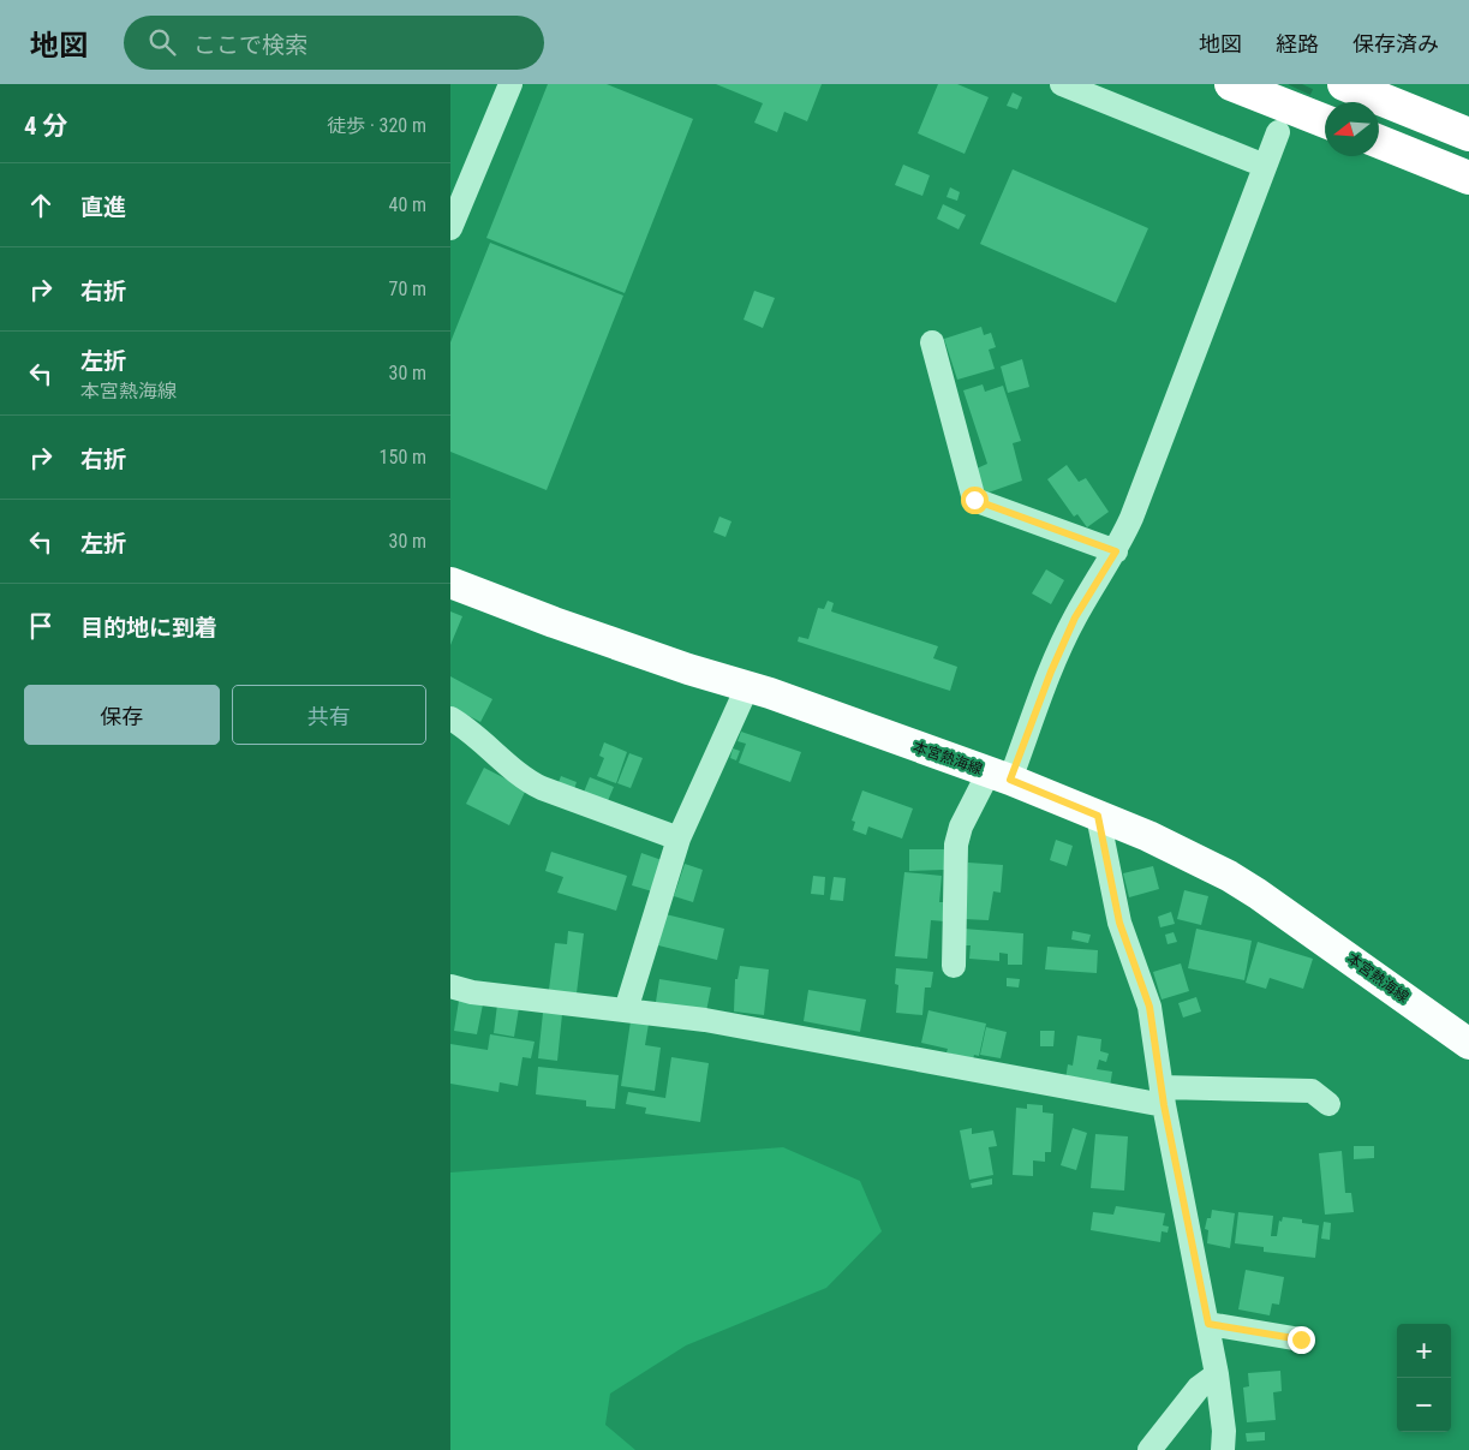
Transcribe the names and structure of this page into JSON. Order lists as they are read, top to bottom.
{
  "streets": {
    "main road": ["本宮熱海線"]
  },
  "north": "left",
  "page": {
    "header": "地図",
    "search": "ここで検索",
    "nav": ["地図", "経路", "保存済み"],
    "heading": ["4 分", "徒歩 · 320 m"],
    "list": [
      ["直進", "40 m"],
      ["右折", "70 m"],
      ["左折", "本宮熱海線", "30 m"],
      ["右折", "150 m"],
      ["左折", "30 m"],
      "目的地に到着"
    ],
    "buttons": ["保存", "共有"],
    "map_buttons": ["+", "−"]
  }
}
